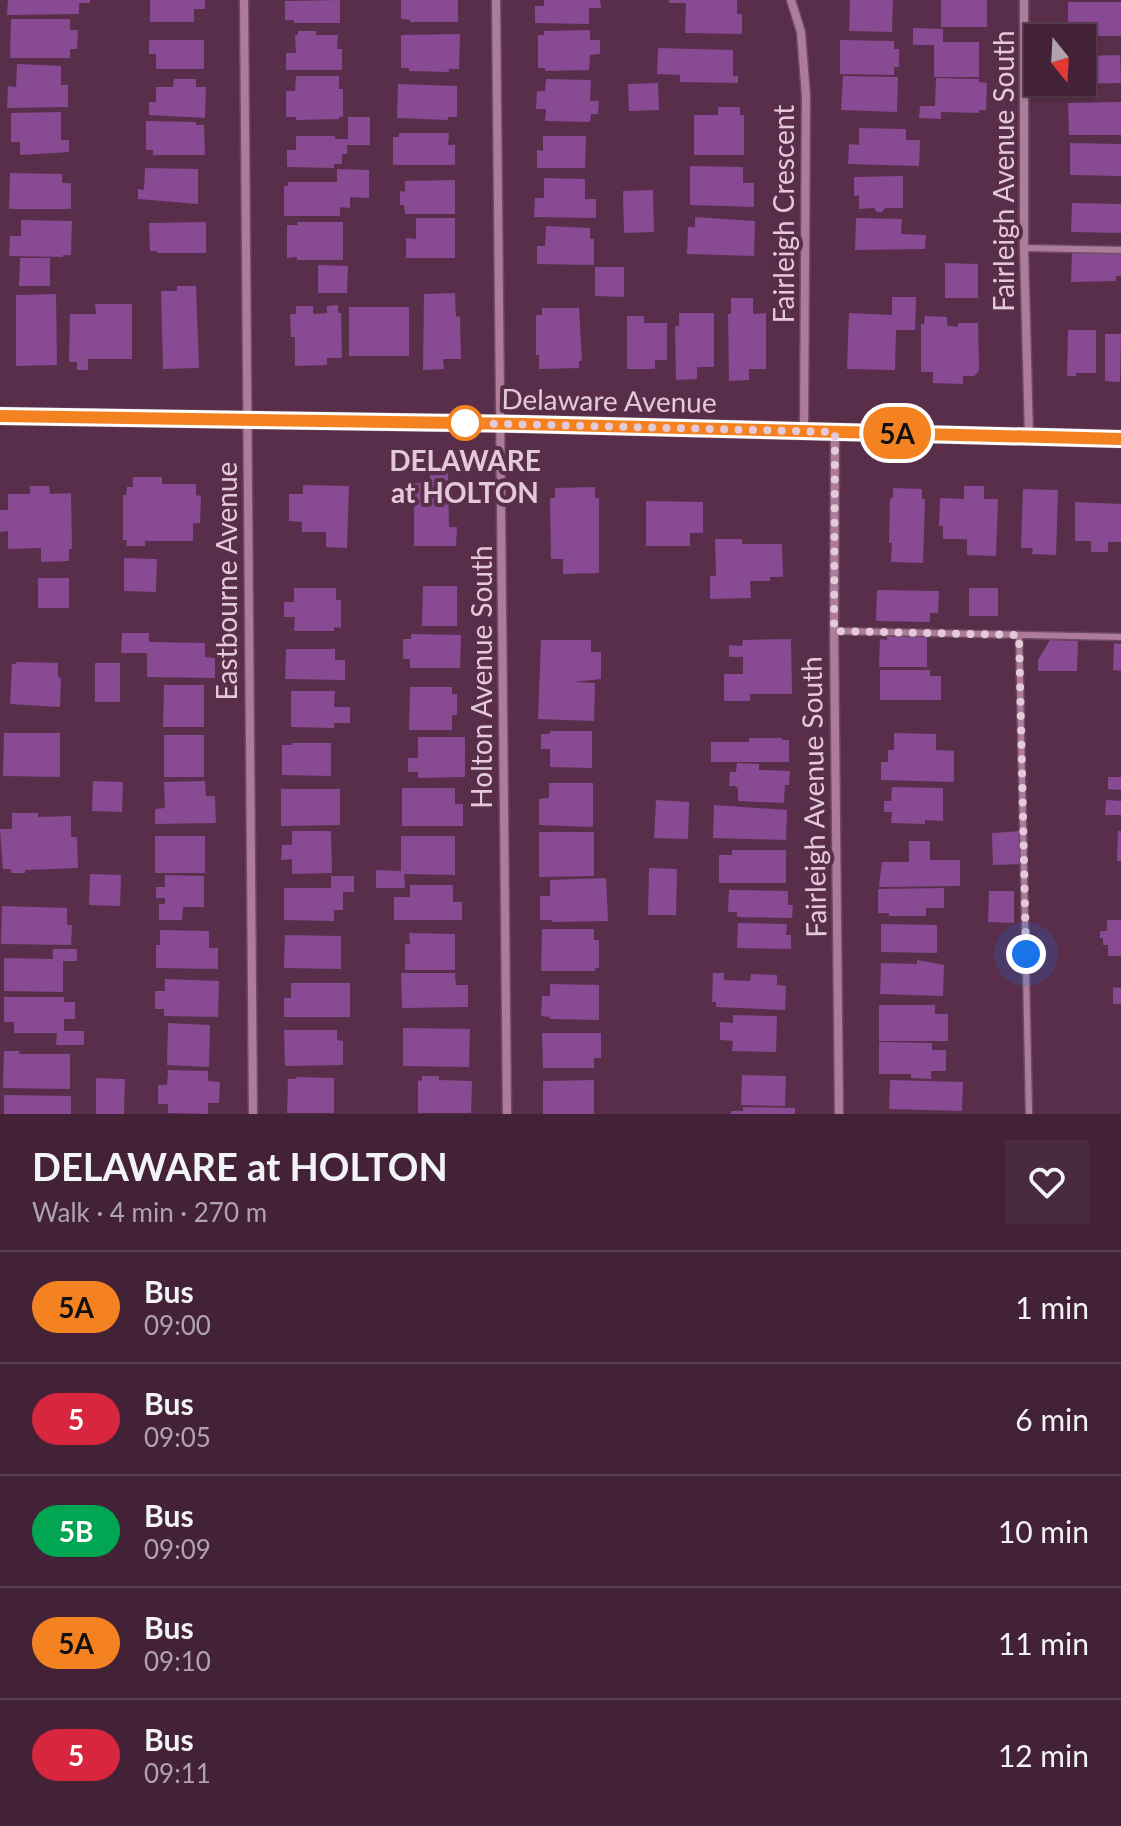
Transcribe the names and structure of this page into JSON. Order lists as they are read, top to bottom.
{
  "streets": {
    "street": [
      "Fairleigh Avenue South",
      "Fairleigh Crescent",
      "Delaware Avenue",
      "Eastbourne Avenue",
      "Holton Avenue South"
    ]
  },
  "crossings": [
    ["Fairleigh Avenue South", "Delaware Avenue"],
    ["Fairleigh Crescent", "Delaware Avenue"],
    ["Delaware Avenue", "Eastbourne Avenue"],
    ["Delaware Avenue", "Holton Avenue South"]
  ],
  "places": ["DELAWARE at HOLTON"],
  "lines": ["bus line 5A"],
  "north": "bottom",
  "page": {
    "on_map": "5A",
    "heading": ["DELAWARE at HOLTON", "Walk · 4 min · 270 m"],
    "list": [
      {
        "mark": "5A",
        "name": "Bus",
        "note": "09:00",
        "value": "1 min"
      },
      {
        "mark": "5",
        "name": "Bus",
        "note": "09:05",
        "value": "6 min"
      },
      {
        "mark": "5B",
        "name": "Bus",
        "note": "09:09",
        "value": "10 min"
      },
      {
        "mark": "5A",
        "name": "Bus",
        "note": "09:10",
        "value": "11 min"
      },
      {
        "mark": "5",
        "name": "Bus",
        "note": "09:11",
        "value": "12 min"
      }
    ]
  }
}
